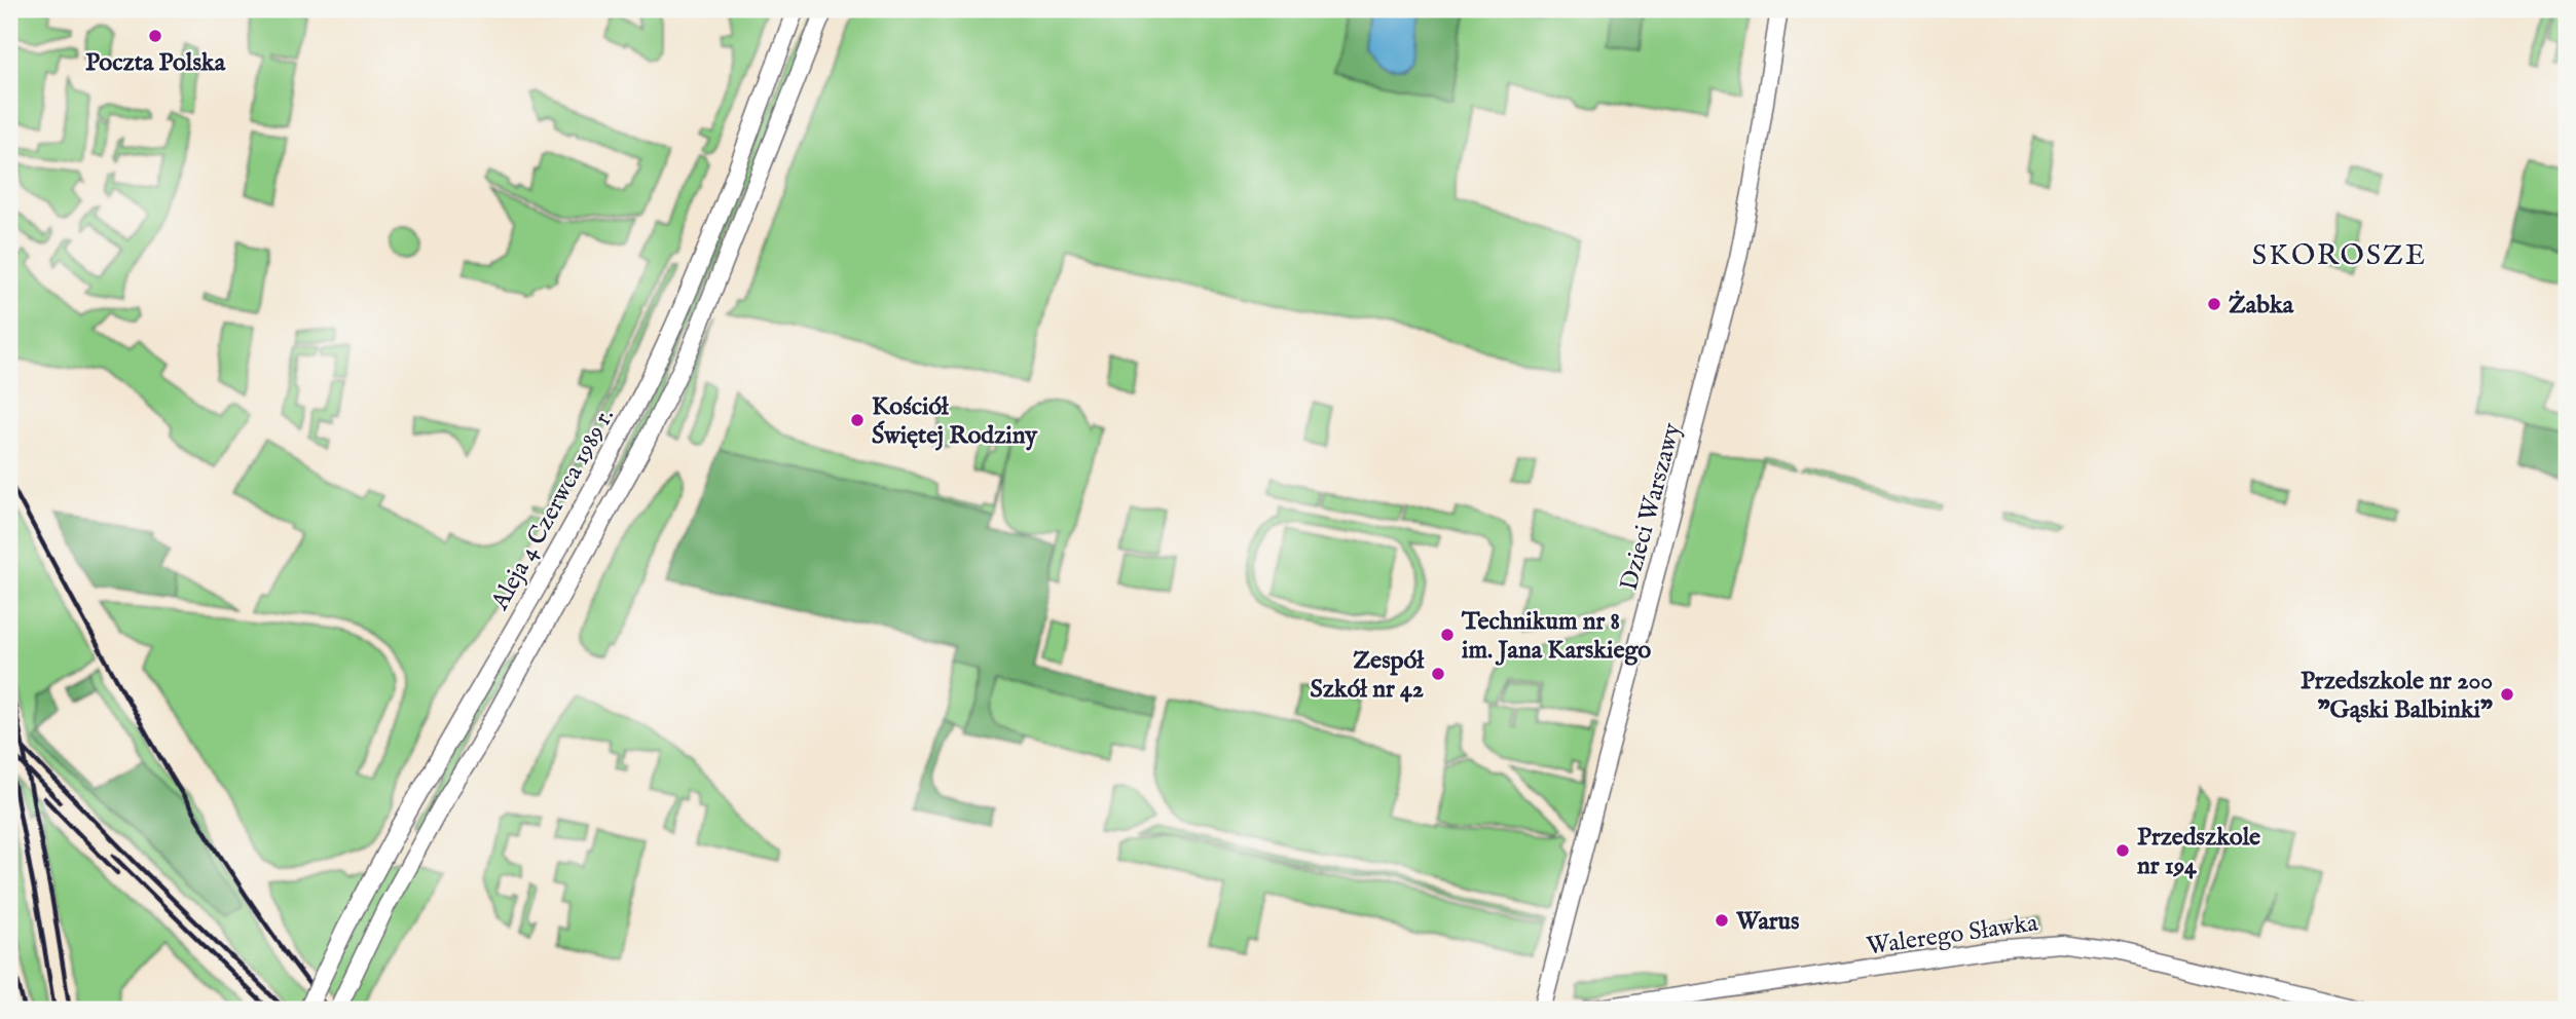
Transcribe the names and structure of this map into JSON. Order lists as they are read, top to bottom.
{
  "streets": {
    "main road": ["Dzieci Warszawy", "Aleja 4 Czerwca 1989 r.", "Walerego Sławka"]
  },
  "districts": ["SKOROSZE"],
  "places": [
    "Poczta Polska",
    "Żabka",
    "Kościół Świętej Rodziny",
    "Technikum nr 8 im. Jana Karskiego",
    "Zespół Szkół nr 42",
    "Przedszkole nr 200 \"Gąski Balbinki\"",
    "Przedszkole nr 194",
    "Warus"
  ]
}
